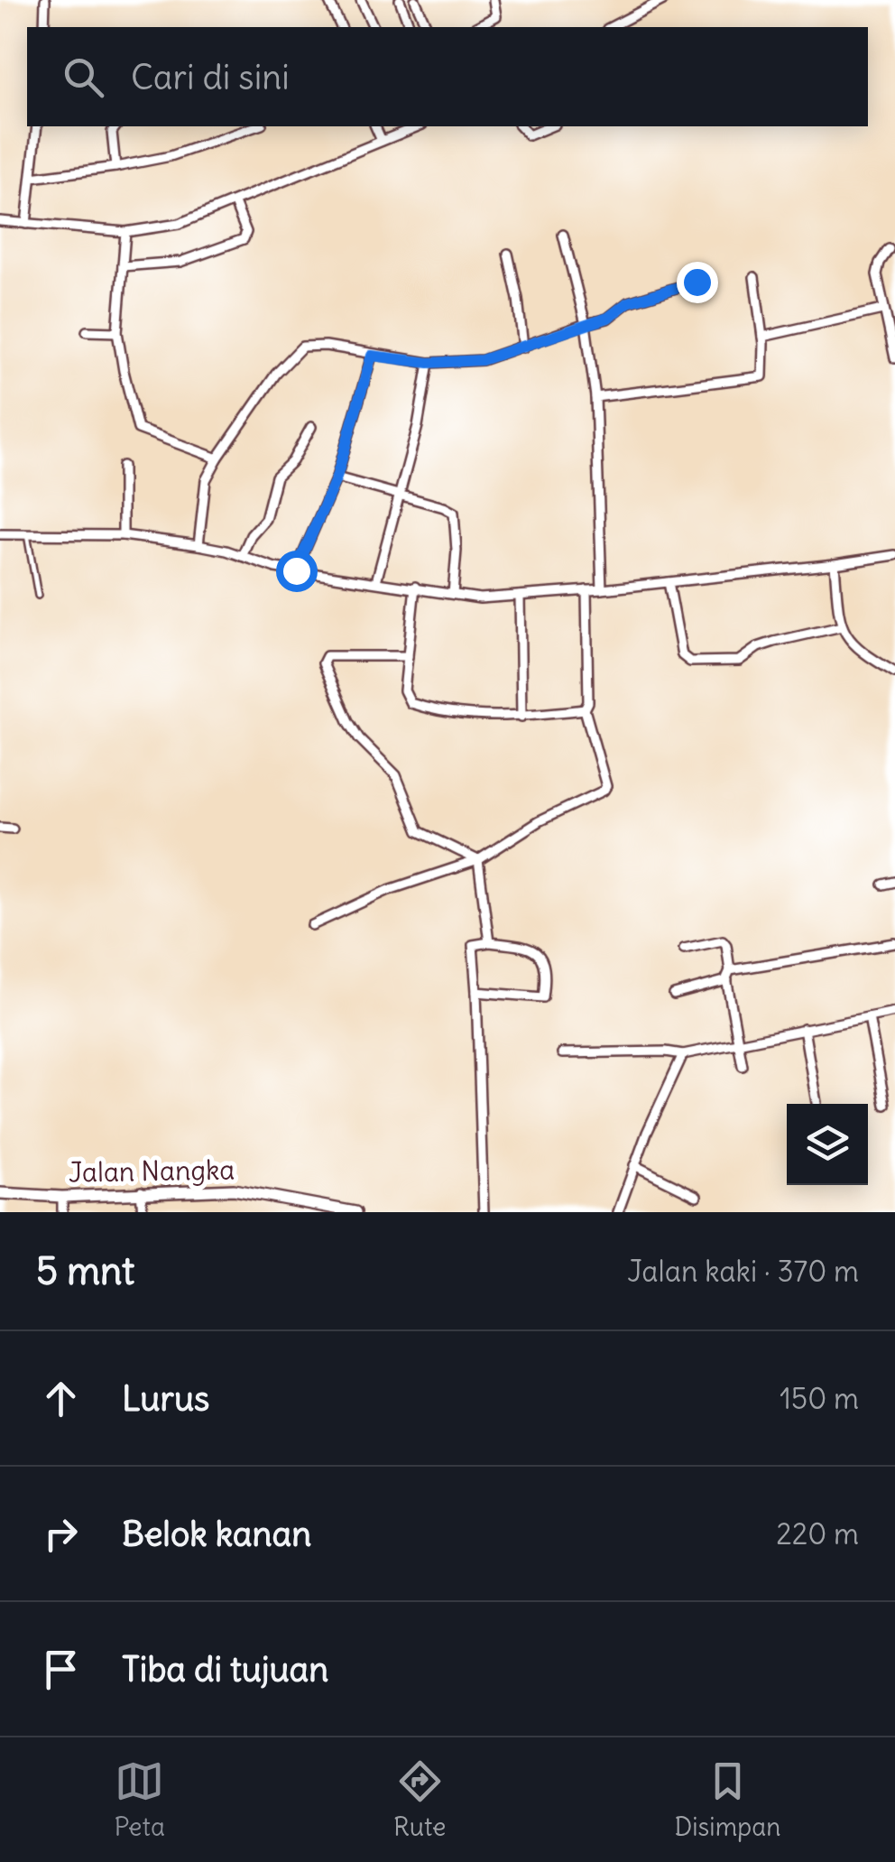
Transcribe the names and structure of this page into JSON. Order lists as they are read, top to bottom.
{
  "streets": {
    "street": ["Jalan Nangka"]
  },
  "page": {
    "search": "Cari di sini",
    "heading": ["5 mnt", "Jalan kaki · 370 m"],
    "list": [
      ["Lurus", "150 m"],
      ["Belok kanan", "220 m"],
      "Tiba di tujuan"
    ],
    "nav": ["Peta", "Rute", "Disimpan"]
  }
}
